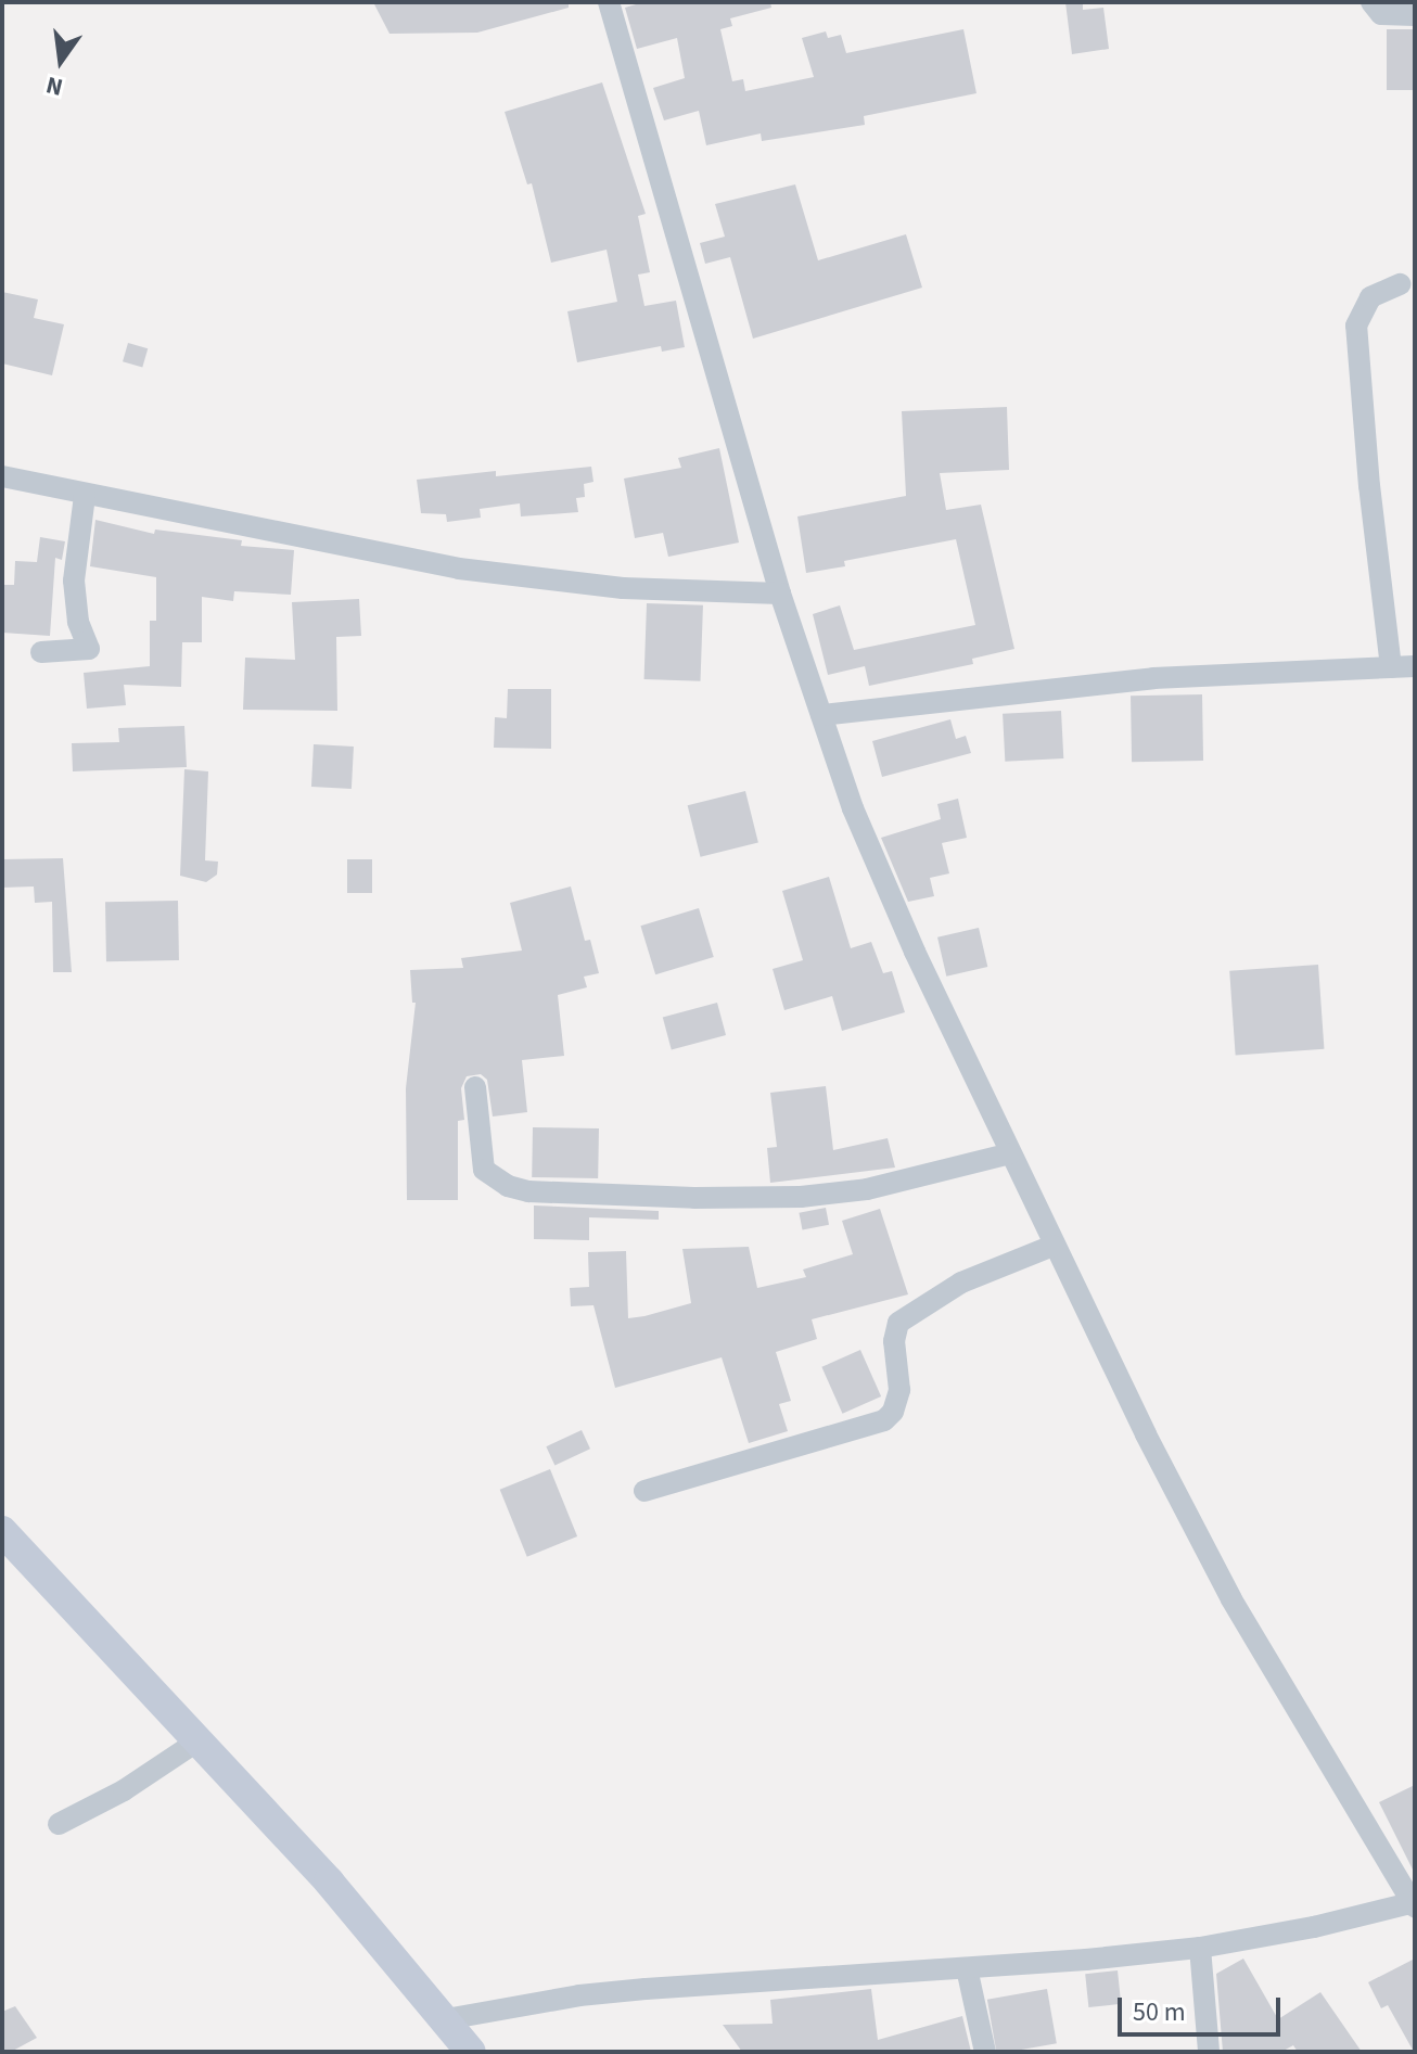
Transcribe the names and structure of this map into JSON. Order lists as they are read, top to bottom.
{
  "scale_bar": "50 m",
  "north": "bottom"
}
